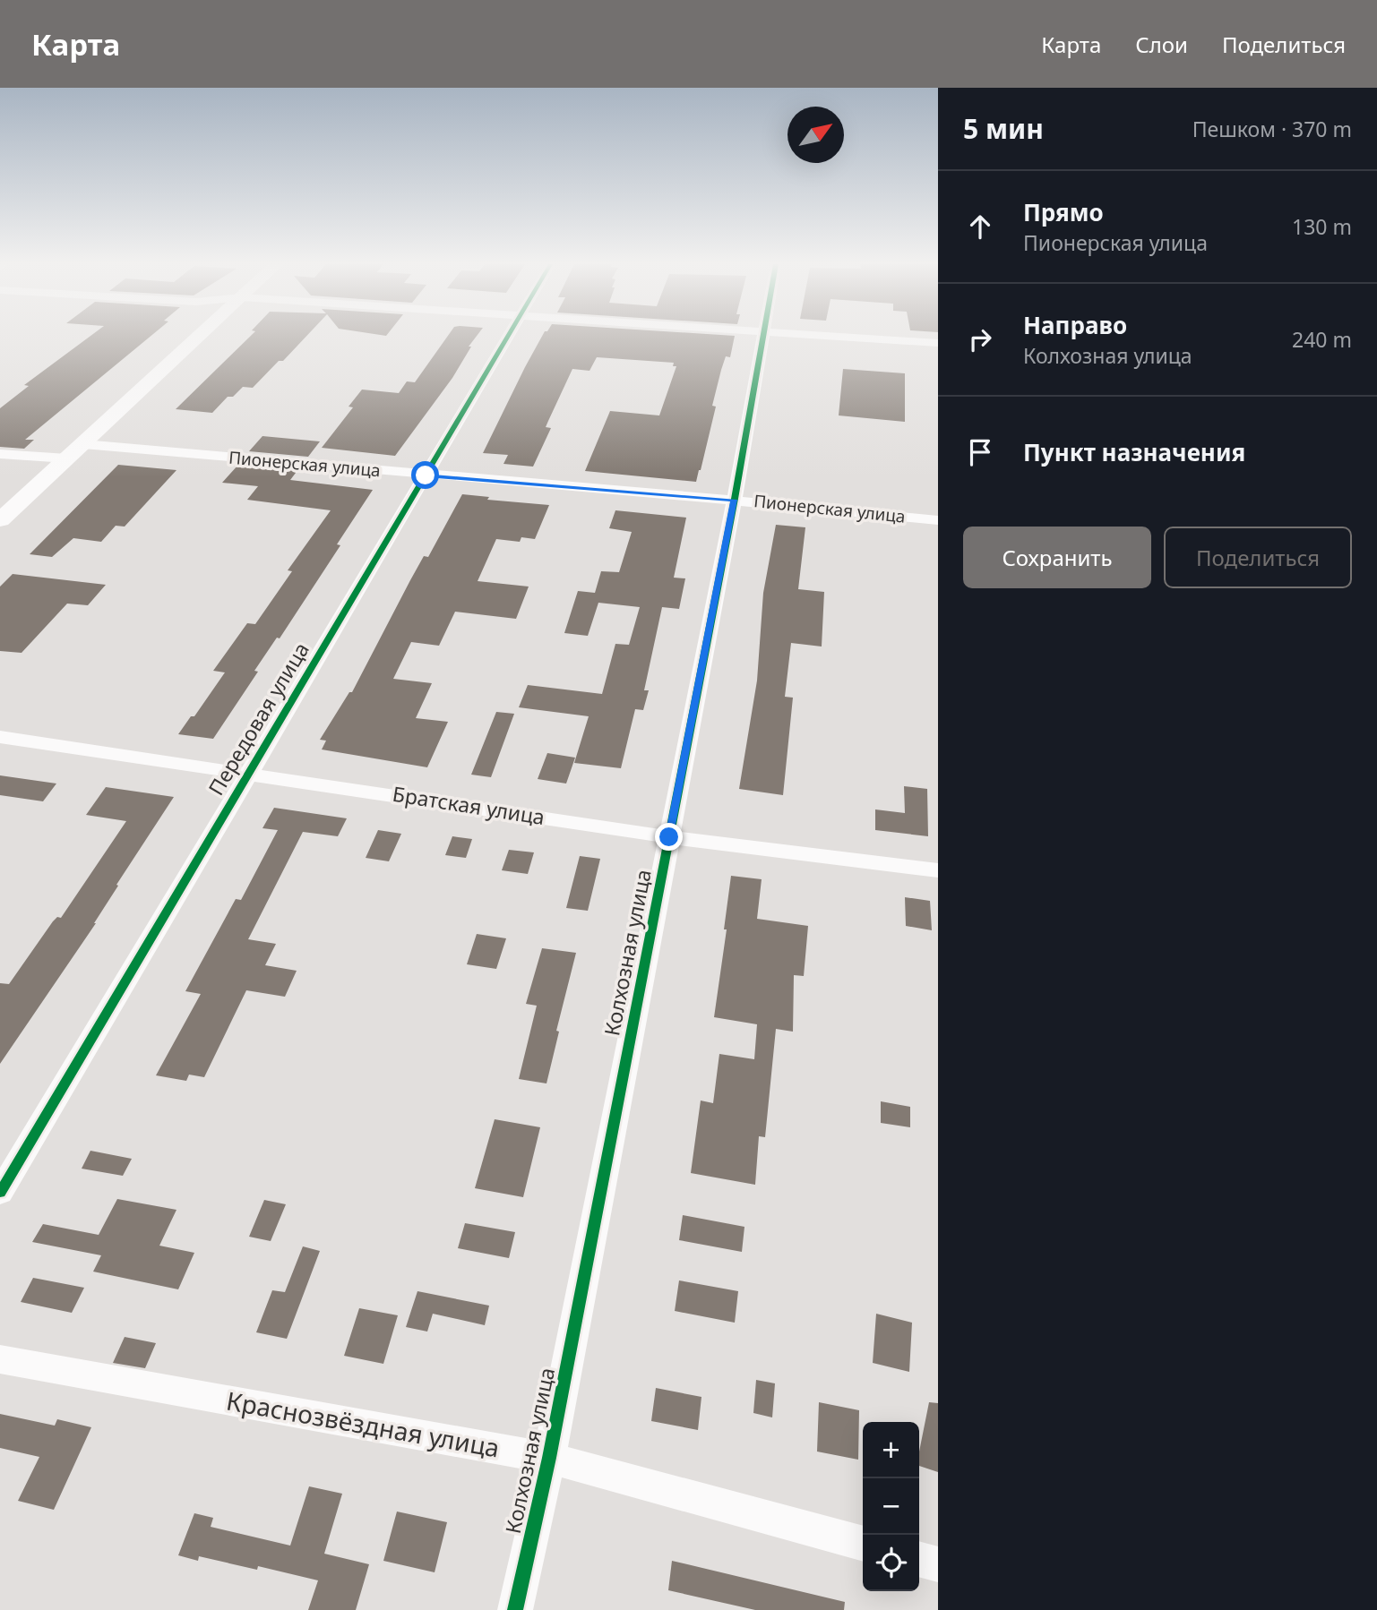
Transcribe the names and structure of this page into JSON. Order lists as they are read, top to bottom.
{
  "streets": {
    "street": [
      "Пионерская улица",
      "Передовая улица",
      "Братская улица",
      "Колхозная улица",
      "Краснозвёздная улица"
    ]
  },
  "crossings": [
    ["Пионерская улица", "Передовая улица"],
    ["Пионерская улица", "Колхозная улица"],
    ["Передовая улица", "Братская улица"],
    ["Братская улица", "Колхозная улица"],
    ["Колхозная улица", "Краснозвёздная улица"]
  ],
  "north": "top right",
  "page": {
    "header": "Карта",
    "nav": ["Карта", "Слои", "Поделиться"],
    "heading": ["5 мин", "Пешком · 370 m"],
    "list": [
      ["Прямо", "Пионерская улица", "130 m"],
      ["Направо", "Колхозная улица", "240 m"],
      "Пункт назначения"
    ],
    "buttons": ["Сохранить", "Поделиться"],
    "map_buttons": ["+", "−"]
  }
}
